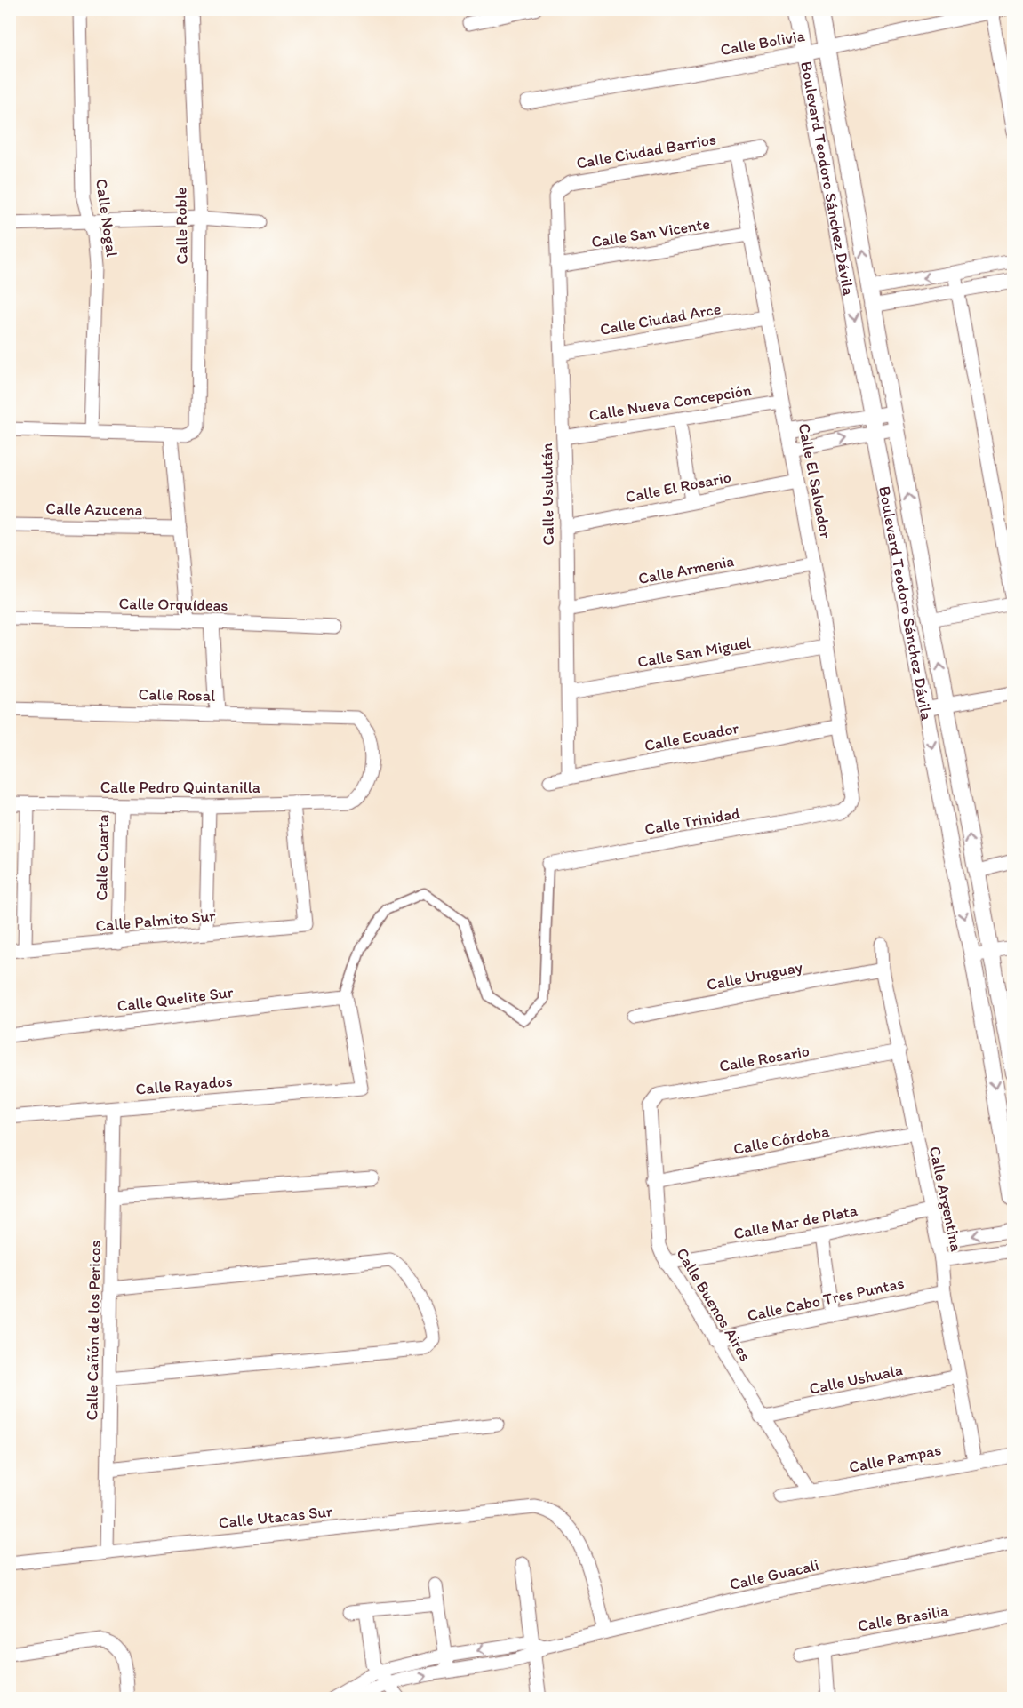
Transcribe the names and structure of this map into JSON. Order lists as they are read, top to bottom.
{
  "streets": {
    "street": [
      "Calle Bolivia",
      "Calle Ciudad Barrios",
      "Boulevard Teodoro Sánchez Dávila",
      "Calle Nogal",
      "Calle Roble",
      "Calle San Vicente",
      "Calle Ciudad Arce",
      "Calle Nueva Concepción",
      "Calle El Salvador",
      "Calle El Rosario",
      "Calle Usulután",
      "Calle Azucena",
      "Calle Armenia",
      "Calle Orquídeas",
      "Calle San Miguel",
      "Calle Rosal",
      "Calle Ecuador",
      "Calle Pedro Quintanilla",
      "Calle Trinidad",
      "Calle Cuarta",
      "Calle Palmito Sur",
      "Calle Uruguay",
      "Calle Quelite Sur",
      "Calle Rosario",
      "Calle Rayados",
      "Calle Córdoba",
      "Calle Argentina",
      "Calle Mar de Plata",
      "Calle Cabo Tres Puntas",
      "Calle Buenos Aires",
      "Calle Cañón de los Pericos",
      "Calle Ushuala",
      "Calle Pampas",
      "Calle Utacas Sur",
      "Calle Guacali",
      "Calle Brasilia"
    ]
  },
  "crossings": [
    ["Calle Bolivia", "Boulevard Teodoro Sánchez Dávila"],
    ["Calle Ciudad Barrios", "Calle El Salvador"],
    ["Calle Ciudad Barrios", "Calle Usulután"],
    ["Calle San Vicente", "Calle El Salvador"],
    ["Calle San Vicente", "Calle Usulután"],
    ["Calle Ciudad Arce", "Calle El Salvador"],
    ["Calle Ciudad Arce", "Calle Usulután"],
    ["Calle Nueva Concepción", "Calle El Salvador"],
    ["Calle Nueva Concepción", "Calle Usulután"],
    ["Calle El Salvador", "Calle El Rosario"],
    ["Calle El Salvador", "Calle Armenia"],
    ["Calle El Salvador", "Calle San Miguel"],
    ["Calle El Salvador", "Calle Ecuador"],
    ["Calle El Salvador", "Calle Trinidad"],
    ["Calle El Rosario", "Calle Usulután"],
    ["Calle Usulután", "Calle Armenia"],
    ["Calle Usulután", "Calle San Miguel"],
    ["Calle Usulután", "Calle Ecuador"],
    ["Calle Rosal", "Calle Pedro Quintanilla"],
    ["Calle Pedro Quintanilla", "Calle Cuarta"],
    ["Calle Pedro Quintanilla", "Calle Palmito Sur"],
    ["Calle Cuarta", "Calle Palmito Sur"],
    ["Calle Uruguay", "Calle Argentina"],
    ["Calle Quelite Sur", "Calle Rayados"],
    ["Calle Rosario", "Calle Argentina"],
    ["Calle Rosario", "Calle Buenos Aires"],
    ["Calle Rayados", "Calle Cañón de los Pericos"],
    ["Calle Córdoba", "Calle Argentina"],
    ["Calle Córdoba", "Calle Buenos Aires"],
    ["Calle Argentina", "Calle Mar de Plata"],
    ["Calle Argentina", "Calle Cabo Tres Puntas"],
    ["Calle Argentina", "Calle Ushuala"],
    ["Calle Argentina", "Calle Pampas"],
    ["Calle Mar de Plata", "Calle Buenos Aires"],
    ["Calle Cabo Tres Puntas", "Calle Buenos Aires"],
    ["Calle Buenos Aires", "Calle Ushuala"],
    ["Calle Buenos Aires", "Calle Pampas"],
    ["Calle Cañón de los Pericos", "Calle Utacas Sur"],
    ["Calle Utacas Sur", "Calle Guacali"]
  ]
}
